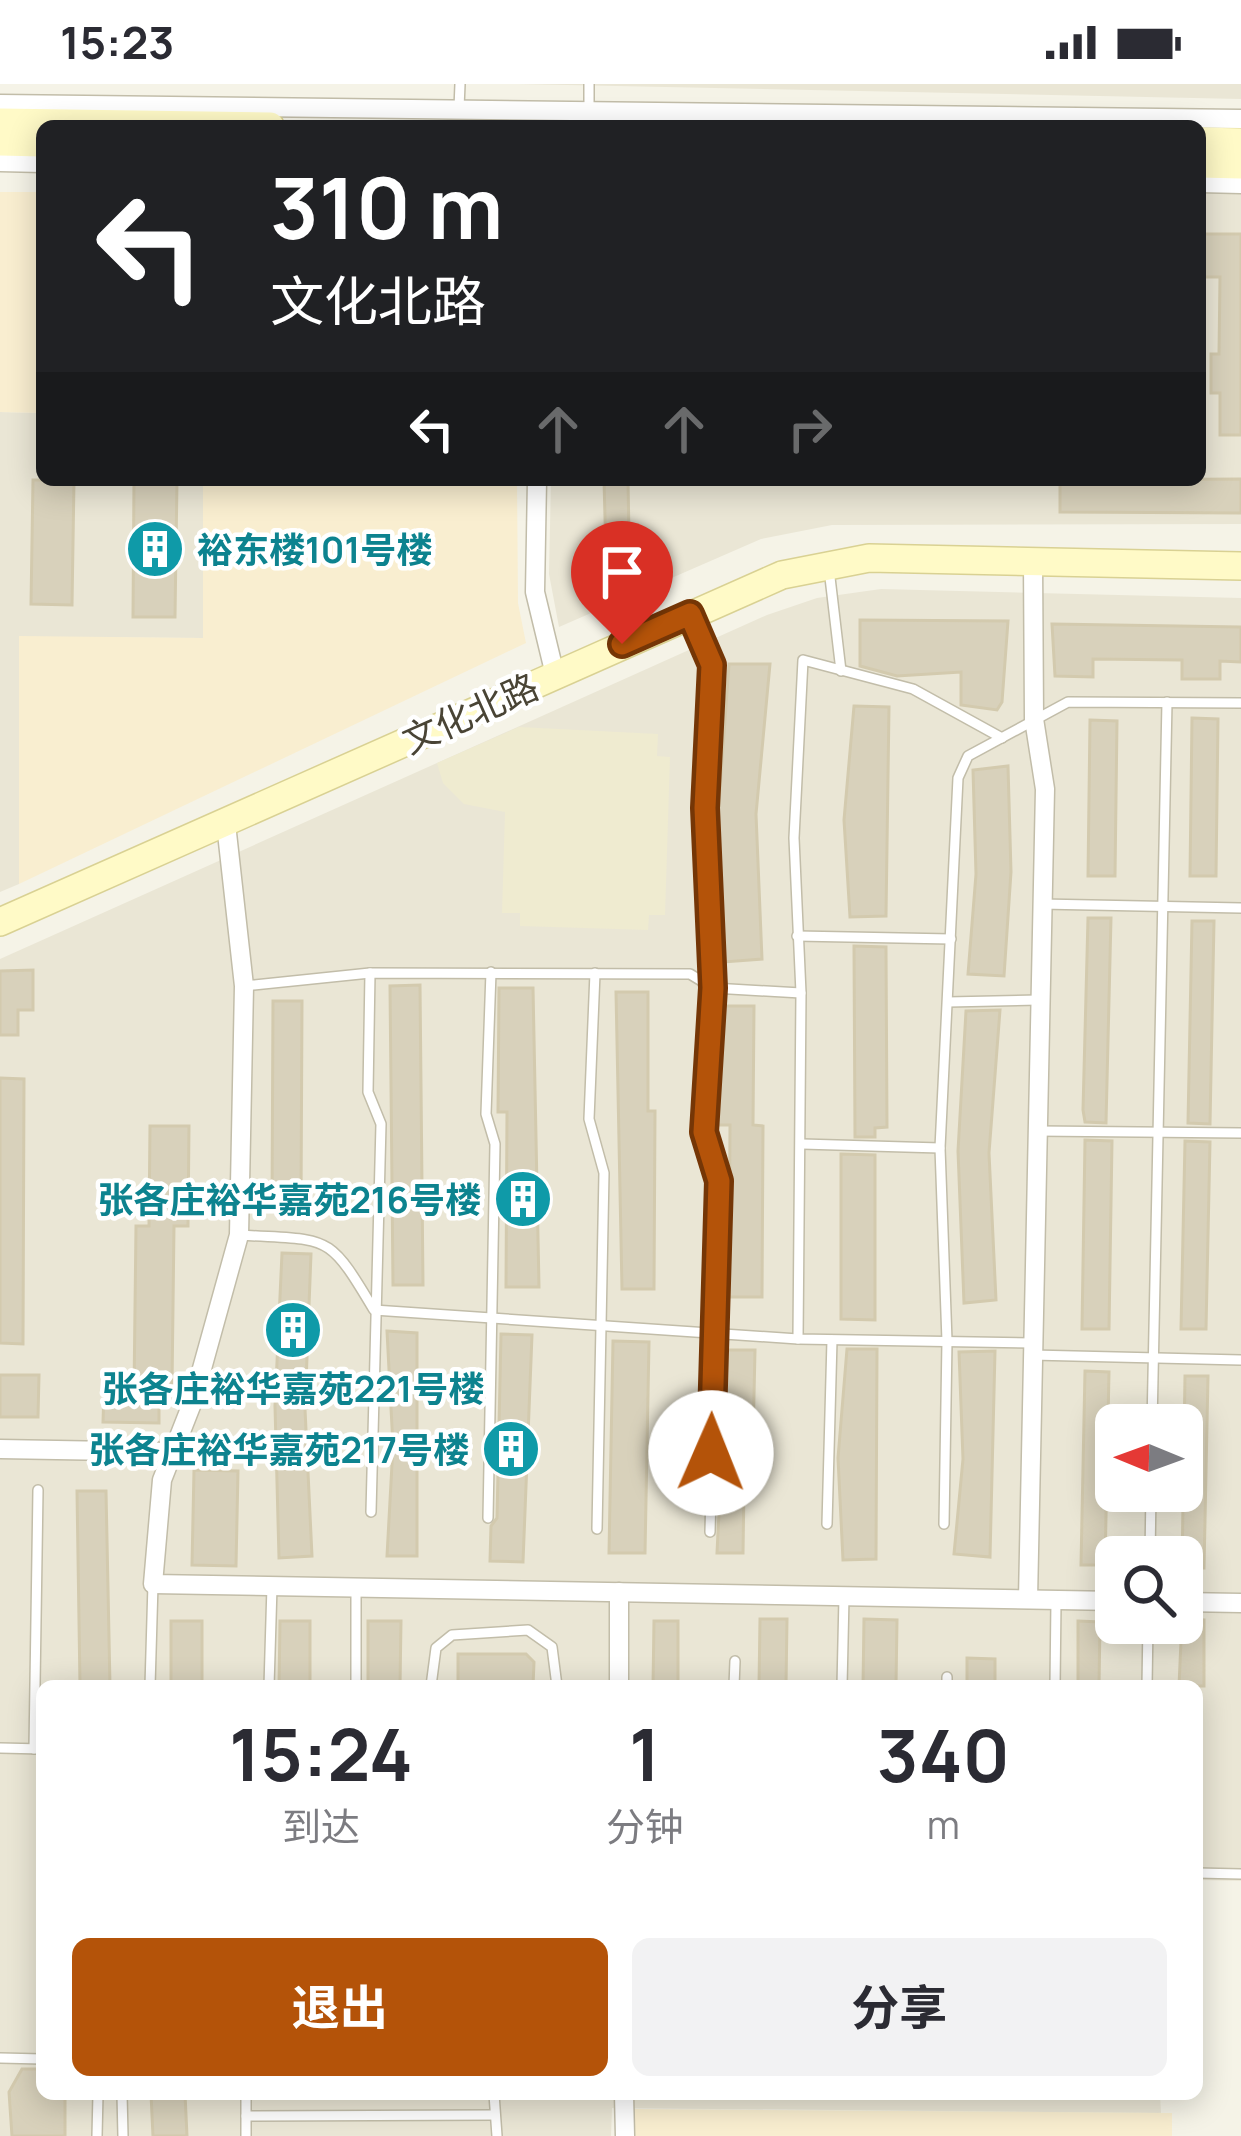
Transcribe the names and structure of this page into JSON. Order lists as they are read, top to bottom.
{
  "streets": {
    "street": ["文化北路"]
  },
  "places": {
    "building": [
      "裕东楼101号楼",
      "张各庄裕华嘉苑216号楼",
      "张各庄裕华嘉苑221号楼",
      "张各庄裕华嘉苑217号楼"
    ]
  },
  "north": "left",
  "page": {
    "status": "15:23",
    "turn": ["310 m", "文化北路"],
    "eta": [
      "15:24",
      "到达",
      "1",
      "分钟",
      "340",
      "m"
    ],
    "buttons": ["退出", "分享"]
  }
}
